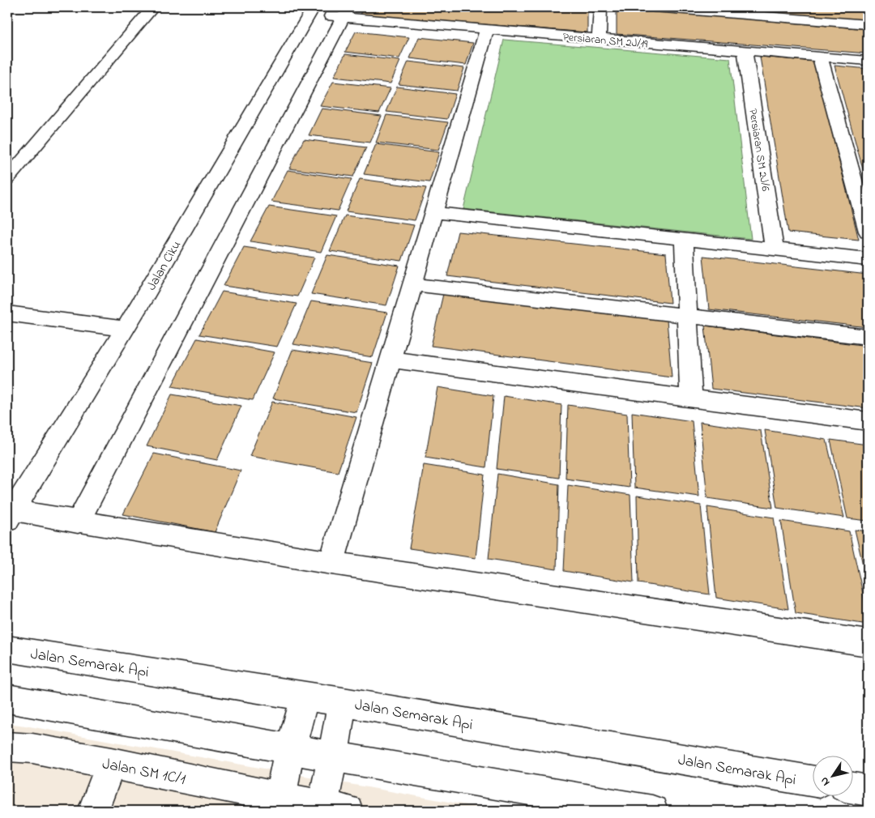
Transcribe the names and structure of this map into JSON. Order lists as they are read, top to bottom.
{
  "streets": {
    "street": [
      "Persiaran SM 2J/19",
      "Persiaran SM 2J/6",
      "Jalan Ciku",
      "Jalan Semarak Api",
      "Jalan SM 1C/1"
    ]
  },
  "crossings": [
    ["Persiaran SM 2J/19", "Persiaran SM 2J/6"],
    ["Persiaran SM 2J/19", "Jalan Ciku"]
  ],
  "north": "bottom left"
}
